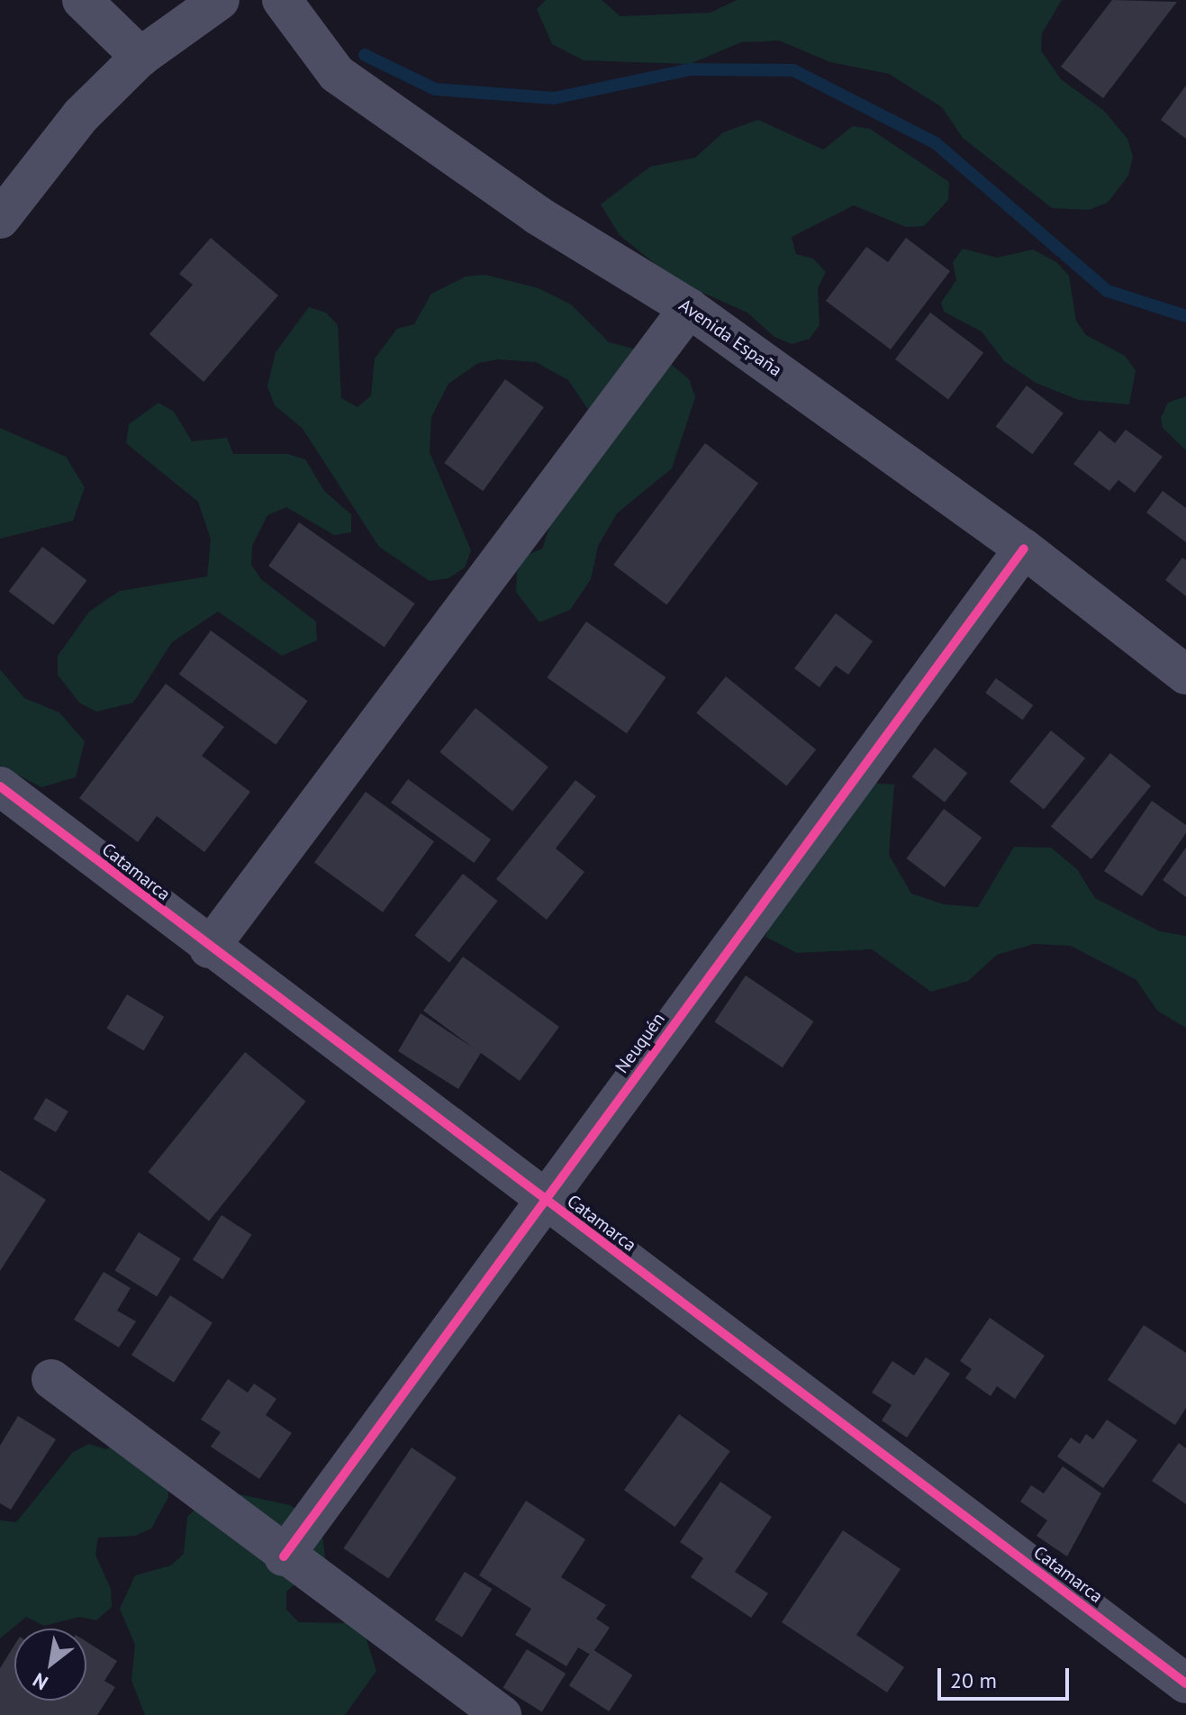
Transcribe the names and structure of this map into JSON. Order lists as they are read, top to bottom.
{
  "streets": {
    "street": ["Avenida España", "Catamarca", "Neuquén"]
  },
  "crossings": [
    ["Avenida España", "Neuquén"],
    ["Catamarca", "Neuquén"]
  ],
  "scale_bar": "20 m",
  "north": "bottom left"
}
